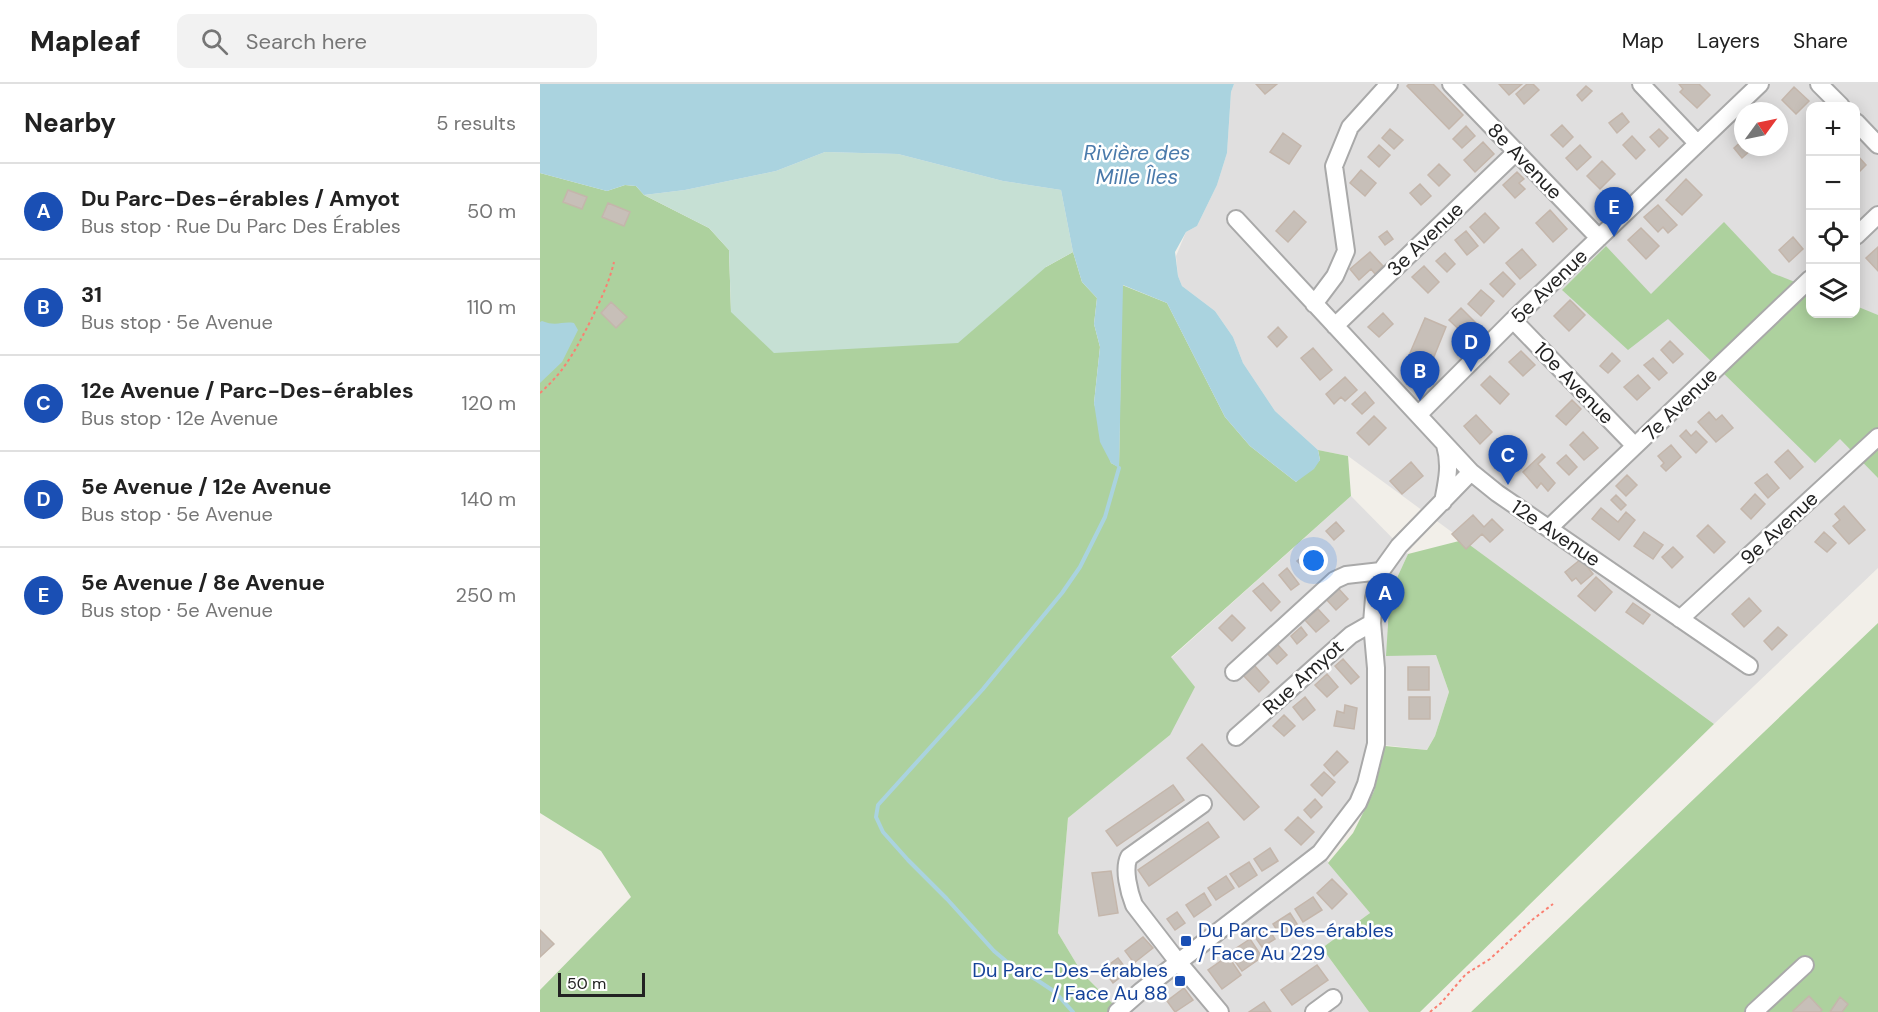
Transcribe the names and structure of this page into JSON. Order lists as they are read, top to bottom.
{
  "streets": {
    "street": [
      "8e Avenue",
      "3e Avenue",
      "5e Avenue",
      "10e Avenue",
      "7e Avenue",
      "9e Avenue",
      "12e Avenue",
      "Rue Amyot"
    ]
  },
  "crossings": [
    ["8e Avenue", "3e Avenue"],
    ["8e Avenue", "5e Avenue"],
    ["3e Avenue", "12e Avenue"],
    ["5e Avenue", "10e Avenue"],
    ["5e Avenue", "12e Avenue"],
    ["10e Avenue", "7e Avenue"],
    ["7e Avenue", "12e Avenue"],
    ["9e Avenue", "12e Avenue"]
  ],
  "water": ["Rivière des Mille Îles"],
  "places": {
    "transit": ["Du Parc-Des-érables / Face Au 229", "Du Parc-Des-érables / Face Au 88"]
  },
  "scale_bar": "50 m",
  "north": "top right",
  "page": {
    "header": "Mapleaf",
    "search": "Search here",
    "nav": ["Map", "Layers", "Share"],
    "heading": ["Nearby", "5 results"],
    "map_buttons": ["+", "−"],
    "list": [
      {
        "mark": "A",
        "name": "Du Parc-Des-érables / Amyot",
        "note": "Bus stop · Rue Du Parc Des Érables",
        "value": "50 m"
      },
      {
        "mark": "B",
        "name": "31",
        "note": "Bus stop · 5e Avenue",
        "value": "110 m"
      },
      {
        "mark": "C",
        "name": "12e Avenue / Parc-Des-érables",
        "note": "Bus stop · 12e Avenue",
        "value": "120 m"
      },
      {
        "mark": "D",
        "name": "5e Avenue / 12e Avenue",
        "note": "Bus stop · 5e Avenue",
        "value": "140 m"
      },
      {
        "mark": "E",
        "name": "5e Avenue / 8e Avenue",
        "note": "Bus stop · 5e Avenue",
        "value": "250 m"
      }
    ],
    "pins": [
      "E",
      "D",
      "B",
      "C",
      "A"
    ],
    "scale": "50 m"
  }
}
